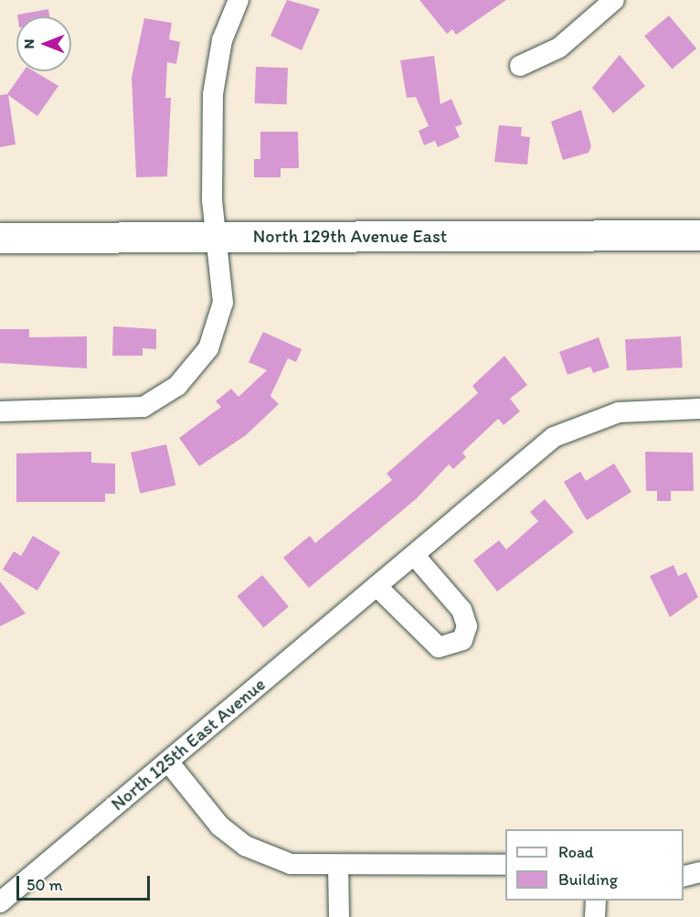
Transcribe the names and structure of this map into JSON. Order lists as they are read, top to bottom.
{
  "streets": {
    "main road": ["North 129th Avenue East"],
    "street": ["North 125th East Avenue"]
  },
  "legend": ["Road", "Building"],
  "scale_bar": "50 m",
  "north": "left"
}
